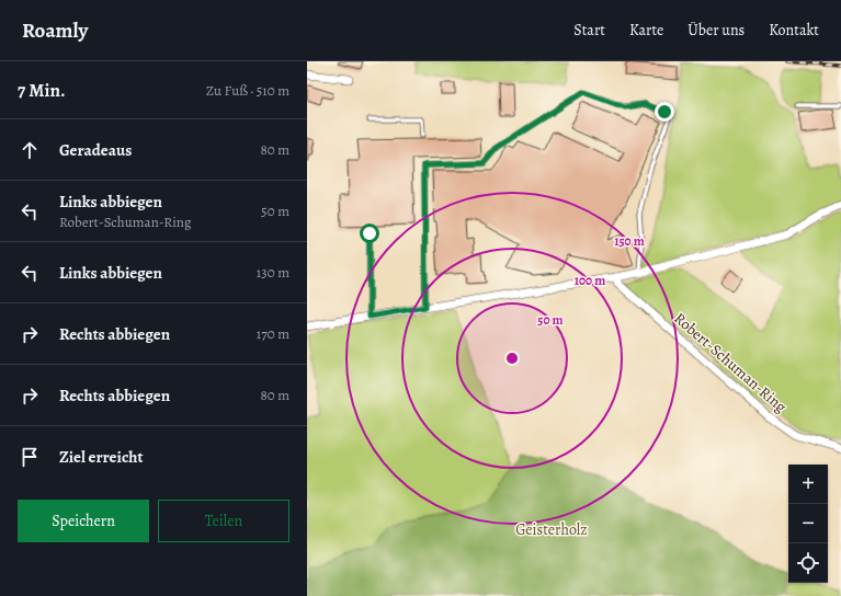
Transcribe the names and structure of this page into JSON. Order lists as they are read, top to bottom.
{
  "streets": {
    "street": ["Robert-Schuman-Ring"]
  },
  "parks": ["Geisterholz"],
  "page": {
    "header": "Roamly",
    "nav": [
      "Start",
      "Karte",
      "Über uns",
      "Kontakt"
    ],
    "heading": ["7 Min.", "Zu Fuß · 510 m"],
    "list": [
      ["Geradeaus", "80 m"],
      ["Links abbiegen", "Robert-Schuman-Ring", "50 m"],
      ["Links abbiegen", "130 m"],
      ["Rechts abbiegen", "170 m"],
      ["Rechts abbiegen", "80 m"],
      "Ziel erreicht"
    ],
    "map_buttons": ["+", "−"],
    "buttons": ["Speichern", "Teilen"]
  },
  "rings": ["150 m", "100 m", "50 m"]
}
